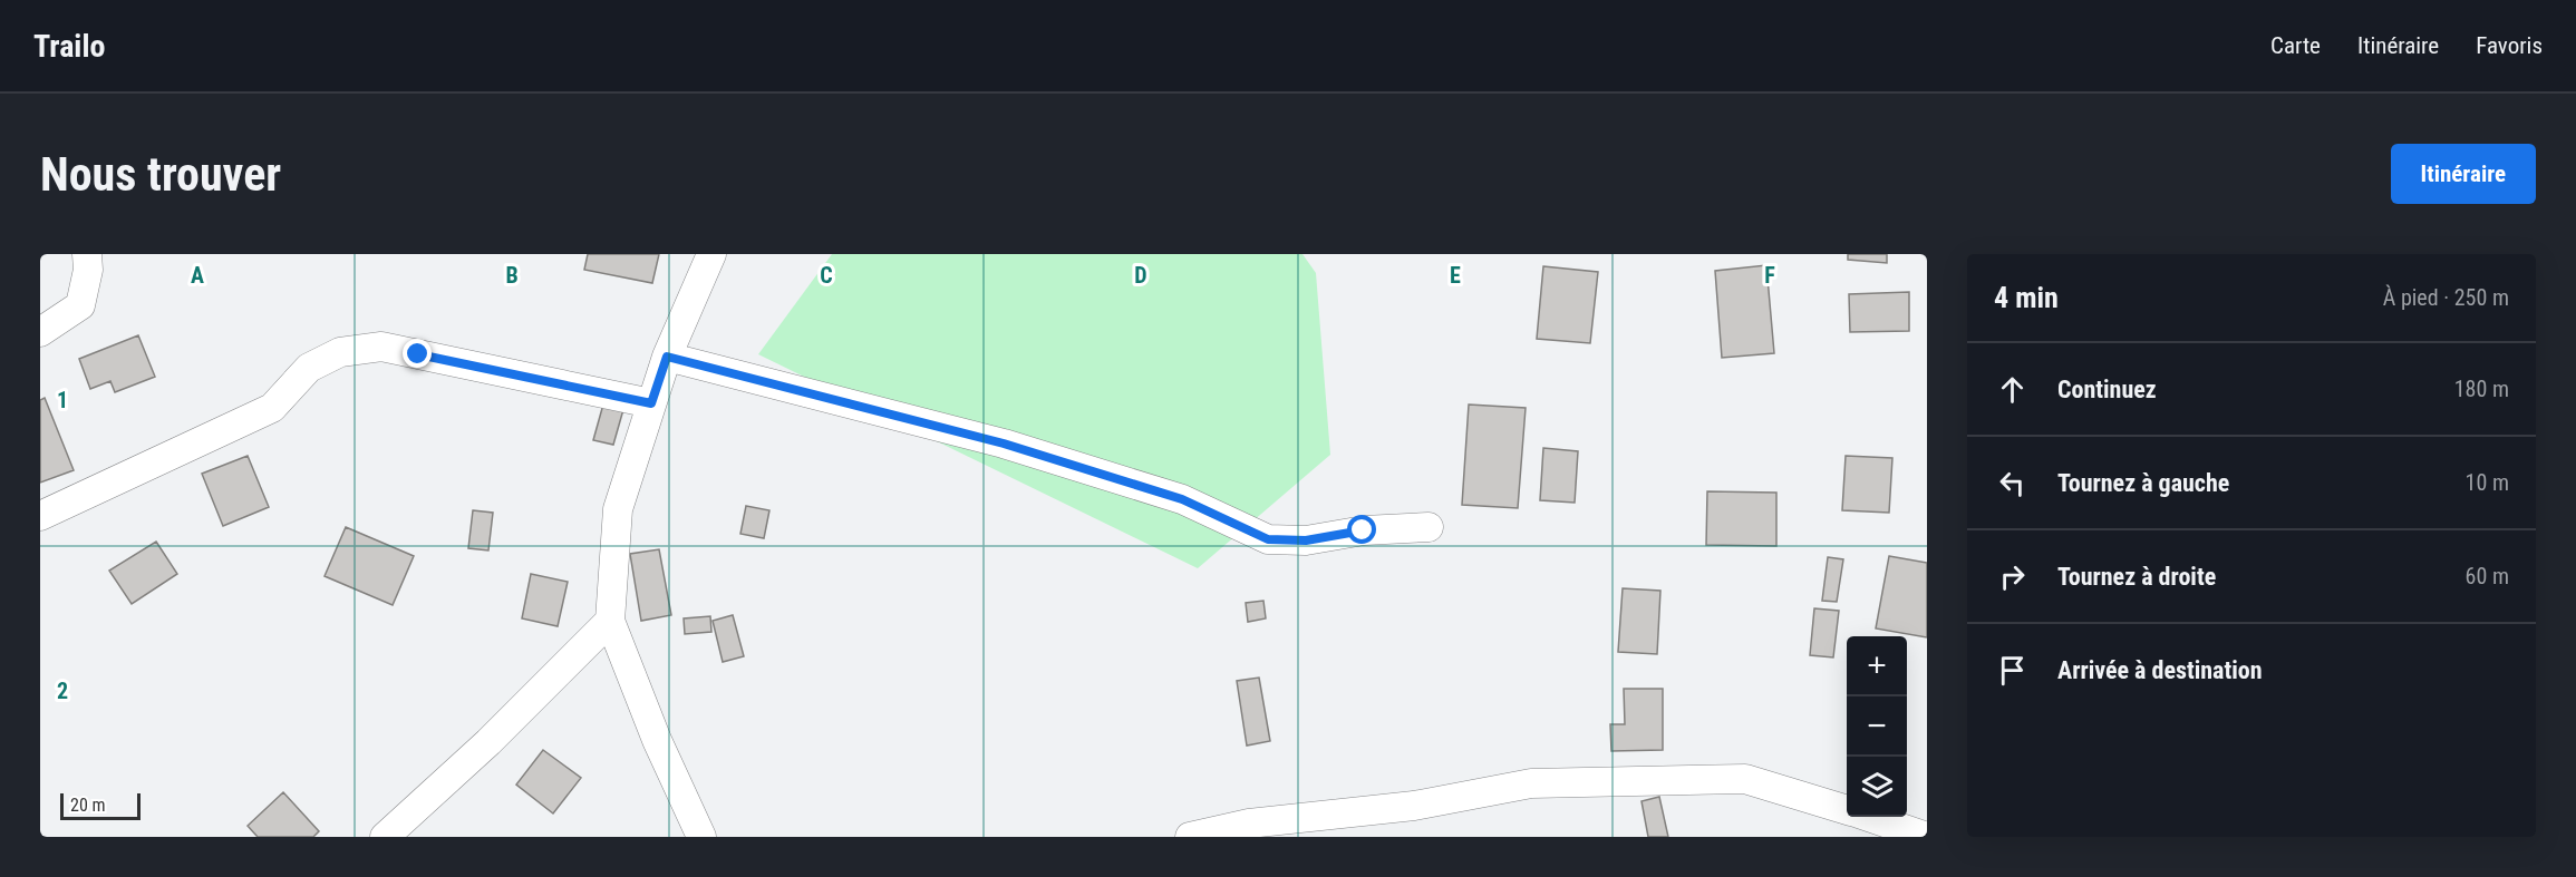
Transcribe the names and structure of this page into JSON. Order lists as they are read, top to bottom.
{
  "scale_bar": "20 m",
  "page": {
    "header": "Trailo",
    "nav": ["Carte", "Itinéraire", "Favoris"],
    "buttons": "Itinéraire",
    "title": "Nous trouver",
    "heading": ["4 min", "À pied · 250 m"],
    "list": [
      ["Continuez", "180 m"],
      ["Tournez à gauche", "10 m"],
      ["Tournez à droite", "60 m"],
      "Arrivée à destination"
    ],
    "map_buttons": ["+", "−"],
    "scale": "20 m"
  },
  "grid": {
    "columns": [
      "A",
      "B",
      "C",
      "D",
      "E",
      "F"
    ],
    "rows": ["1", "2"]
  }
}
